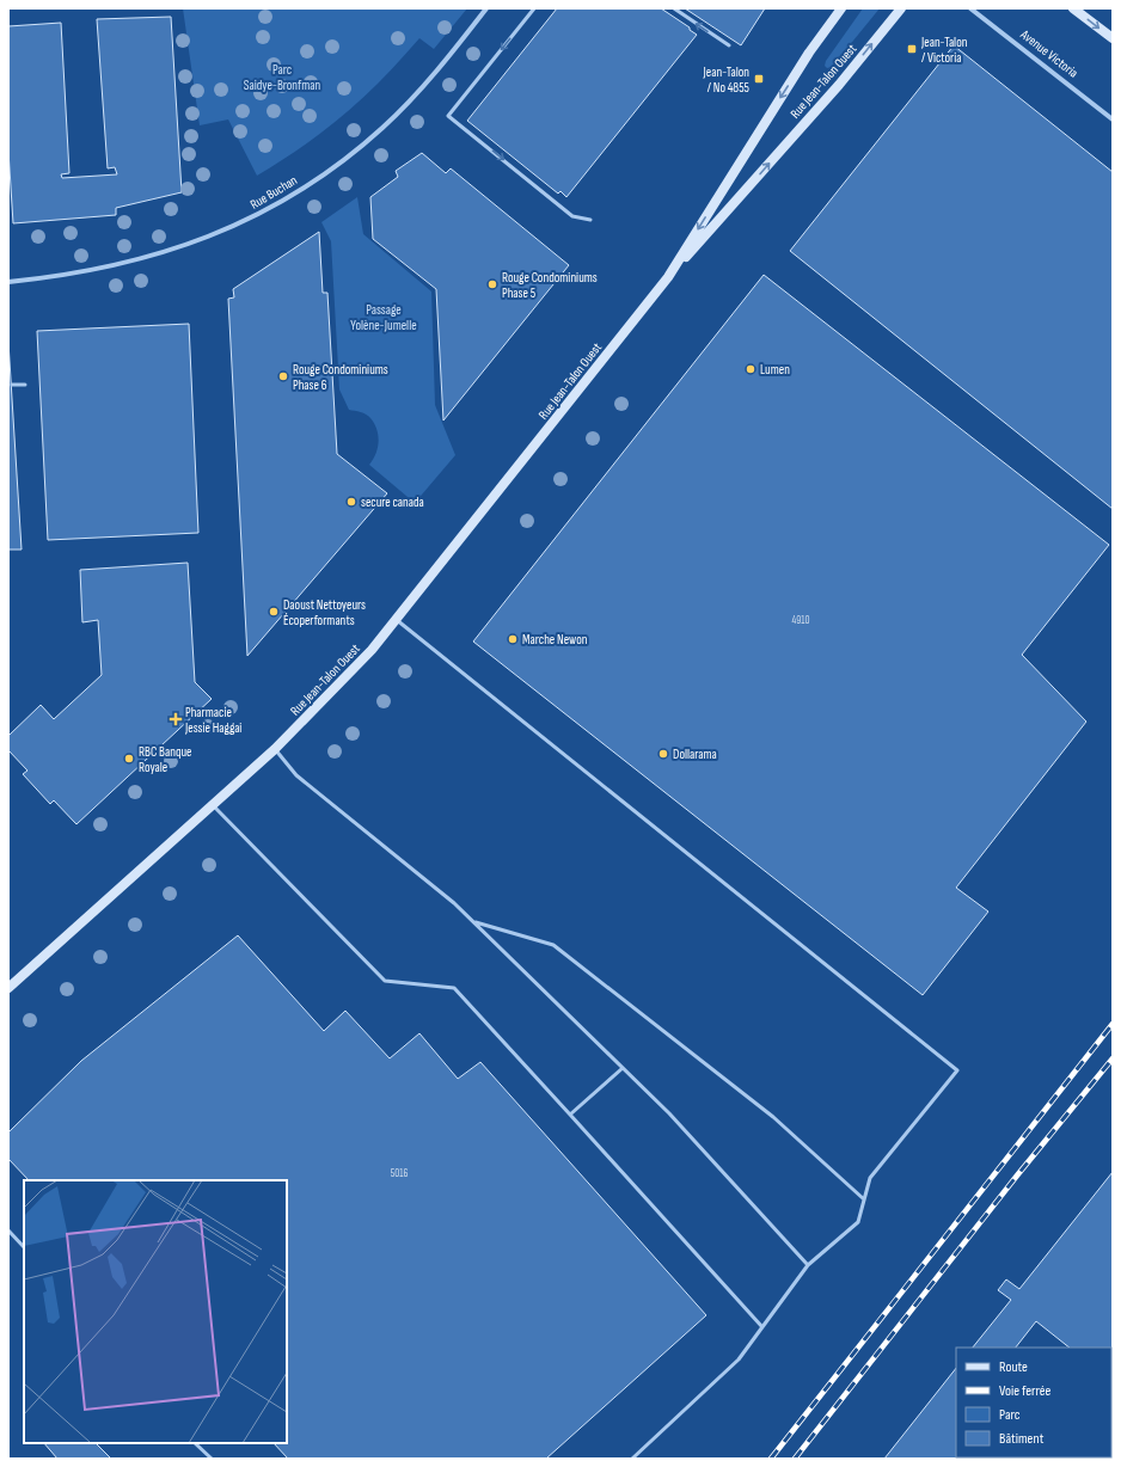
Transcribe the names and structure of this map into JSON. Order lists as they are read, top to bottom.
{
  "streets": {
    "main road": ["Rue Jean-Talon Ouest"],
    "street": ["Avenue Victoria", "Rue Buchan"]
  },
  "parks": ["Parc Saidye-Bronfman", "Passage Yolène-Jumelle"],
  "places": {
    "transit": ["Jean-Talon / Victoria", "Jean-Talon / No 4855"],
    "other": [
      "Rouge Condominiums Phase 5",
      "Lumen",
      "Rouge Condominiums Phase 6",
      "secure canada",
      "Daoust Nettoyeurs Écoperformants",
      "Marche Newon",
      "Dollarama",
      "RBC Banque Royale"
    ],
    "health": ["Pharmacie Jessie Haggai"]
  },
  "house_numbers": ["4910", "5016"],
  "legend": [
    "Route",
    "Voie ferrée",
    "Parc",
    "Bâtiment"
  ]
}
